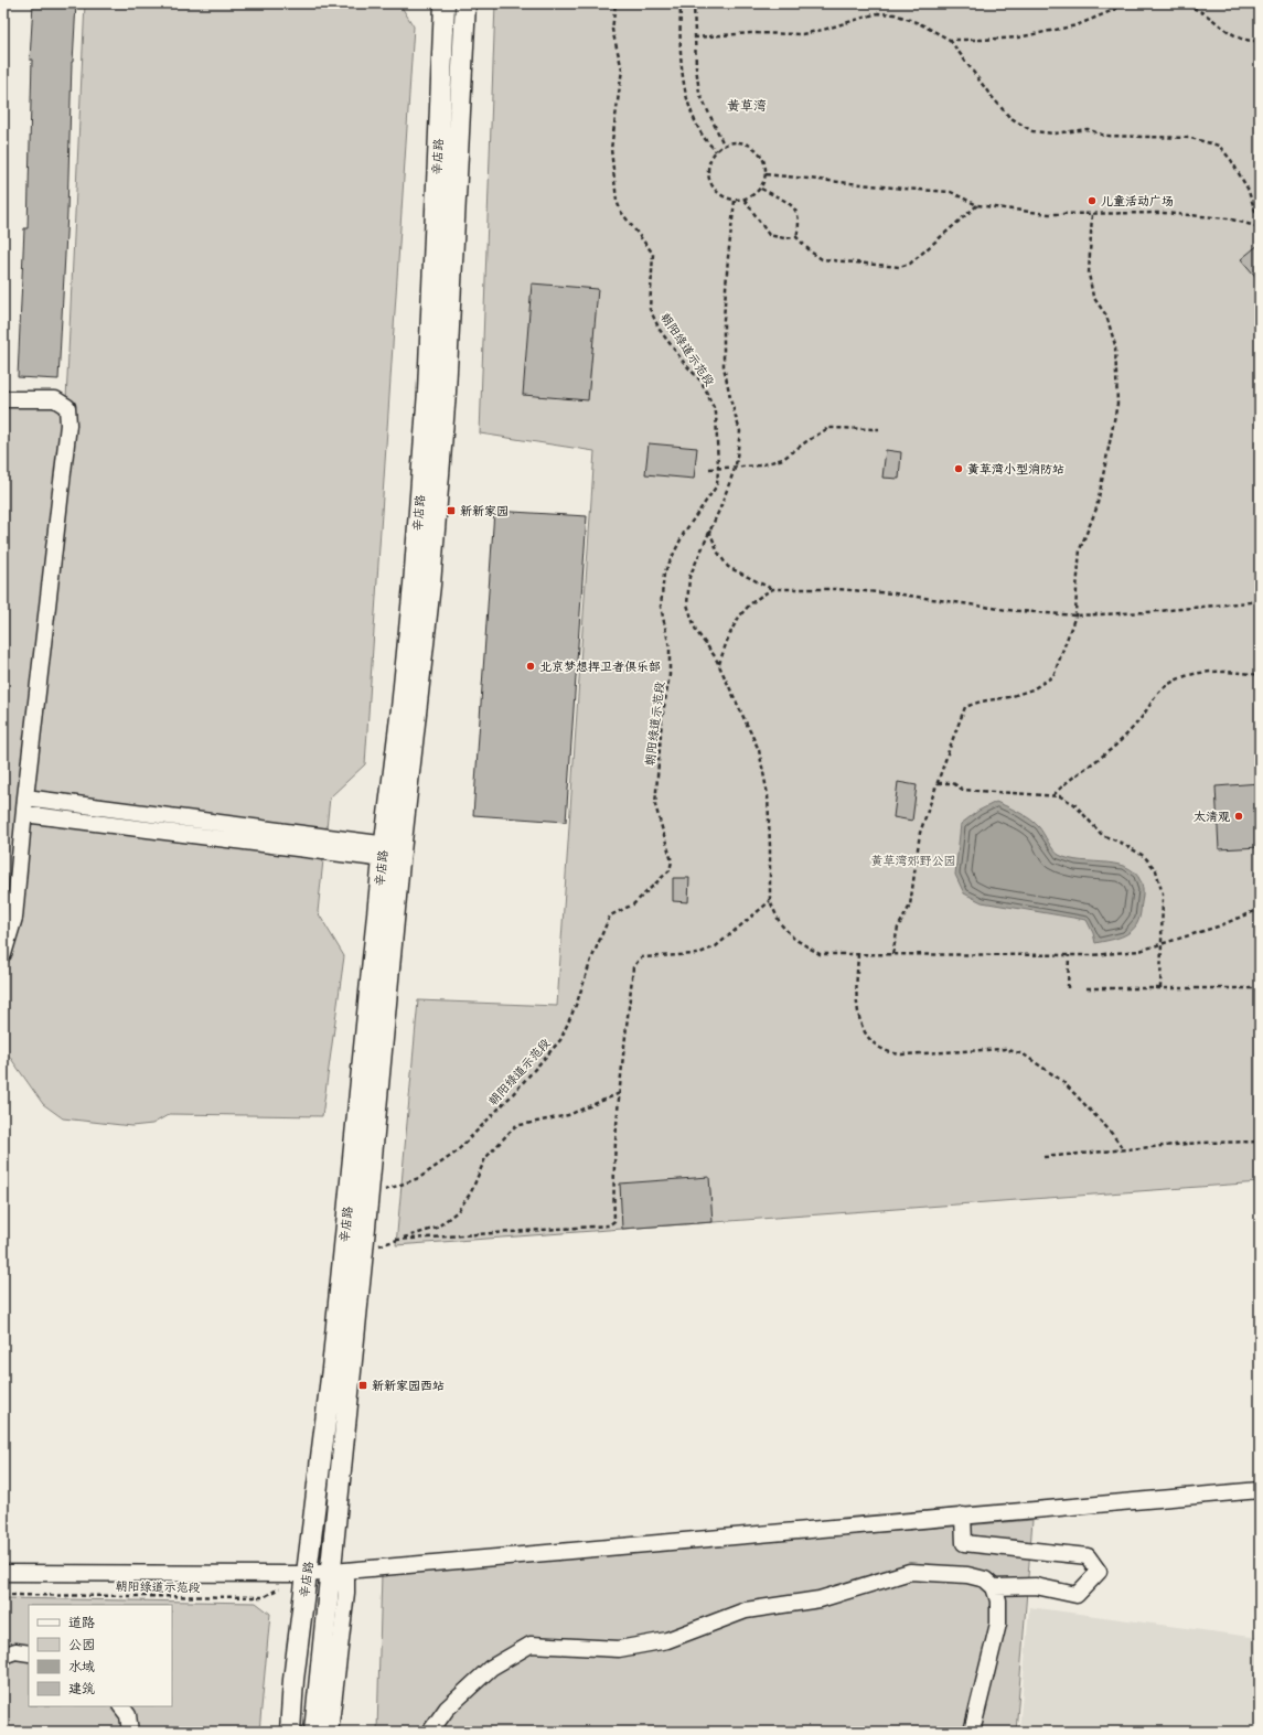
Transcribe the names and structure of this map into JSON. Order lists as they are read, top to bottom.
{
  "streets": {
    "main road": ["辛店路"],
    "path": ["朝阳绿道示范段"]
  },
  "crossings": [
    ["辛店路", "朝阳绿道示范段"]
  ],
  "districts": ["黄草湾"],
  "parks": ["黄草湾郊野公园"],
  "places": {
    "other": [
      "儿童活动广场",
      "黄草湾小型消防站",
      "北京梦想捍卫者俱乐部",
      "太清观"
    ],
    "transit": ["新新家园", "新新家园西站"]
  },
  "legend": [
    "道路",
    "公园",
    "水域",
    "建筑"
  ]
}
